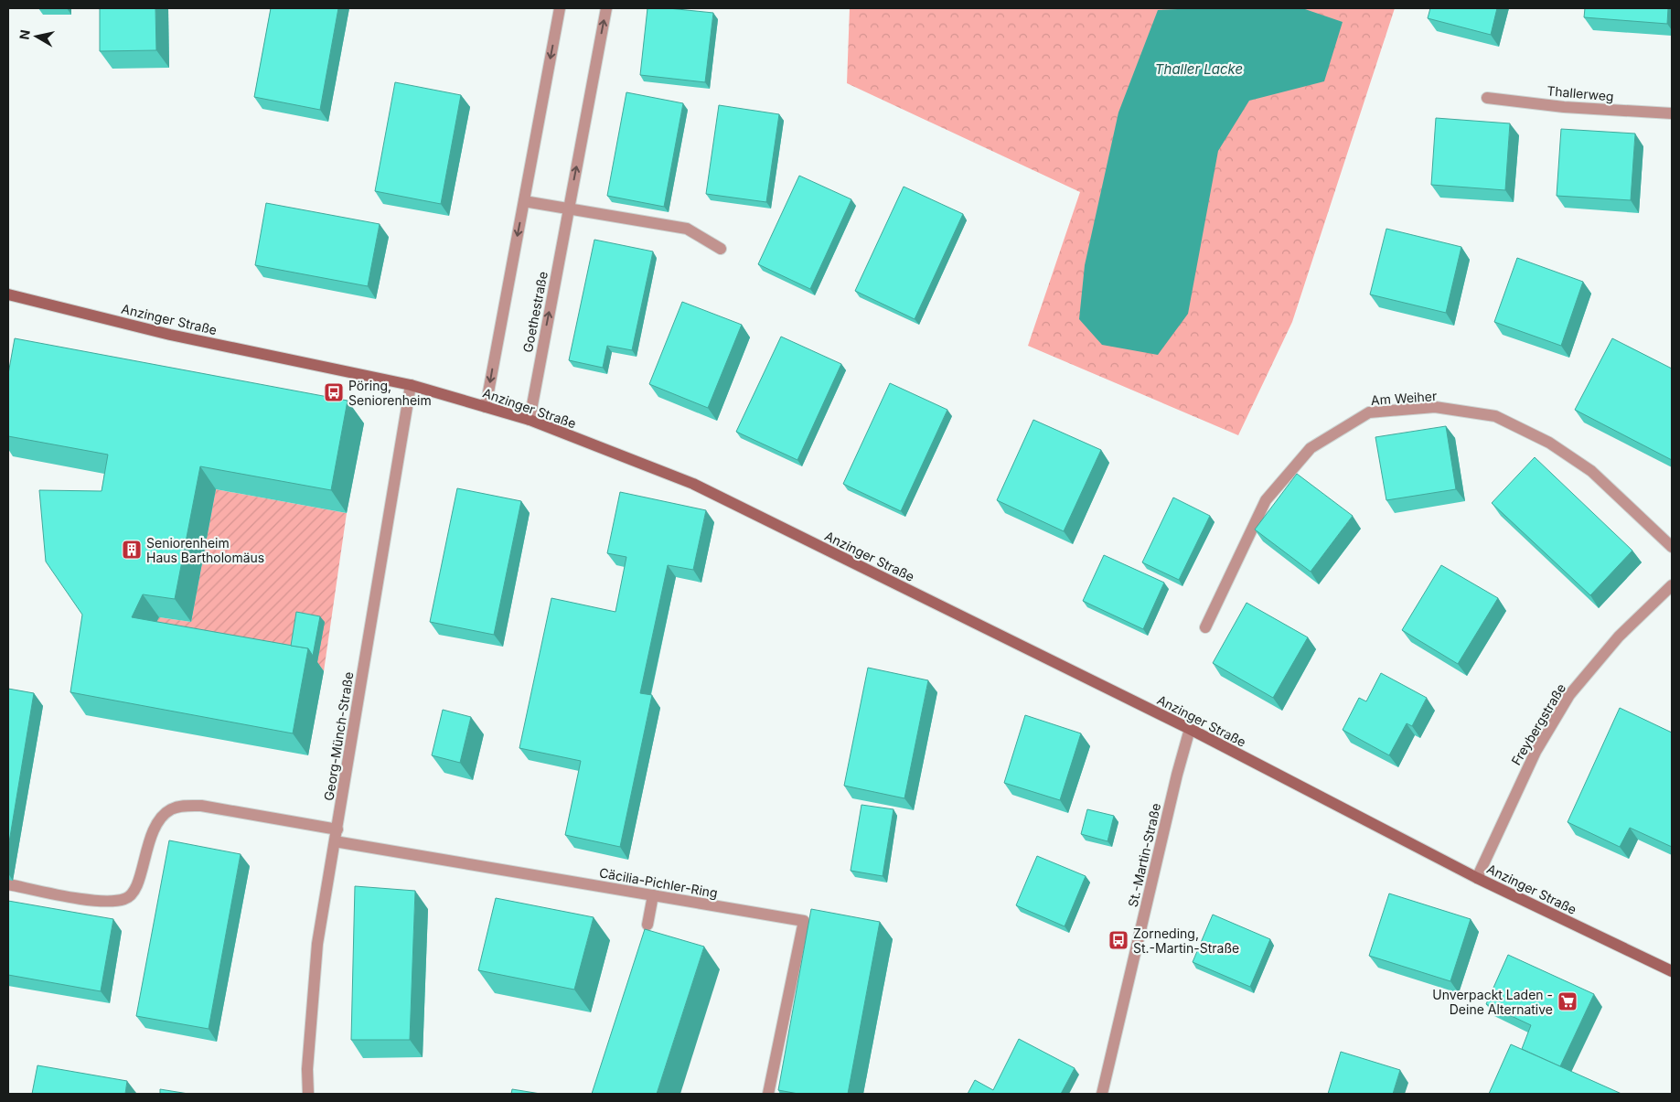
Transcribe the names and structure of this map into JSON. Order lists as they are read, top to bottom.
{
  "streets": {
    "street": [
      "Thallerweg",
      "Goethestraße",
      "Anzinger Straße",
      "Am Weiher",
      "Freybergstraße",
      "Georg-Münch-Straße",
      "St.-Martin-Straße",
      "Cäcilia-Pichler-Ring"
    ]
  },
  "crossings": [
    ["Goethestraße", "Anzinger Straße"],
    ["Anzinger Straße", "Freybergstraße"],
    ["Anzinger Straße", "Georg-Münch-Straße"],
    ["Anzinger Straße", "St.-Martin-Straße"],
    ["Georg-Münch-Straße", "Cäcilia-Pichler-Ring"]
  ],
  "water": ["Thaller Lacke"],
  "places": {
    "bus stop": ["Pöring, Seniorenheim", "Zorneding, St.-Martin-Straße"],
    "building": ["Seniorenheim Haus Bartholomäus"],
    "supermarket": ["Unverpackt Laden - Deine Alternative"]
  },
  "north": "left"
}
